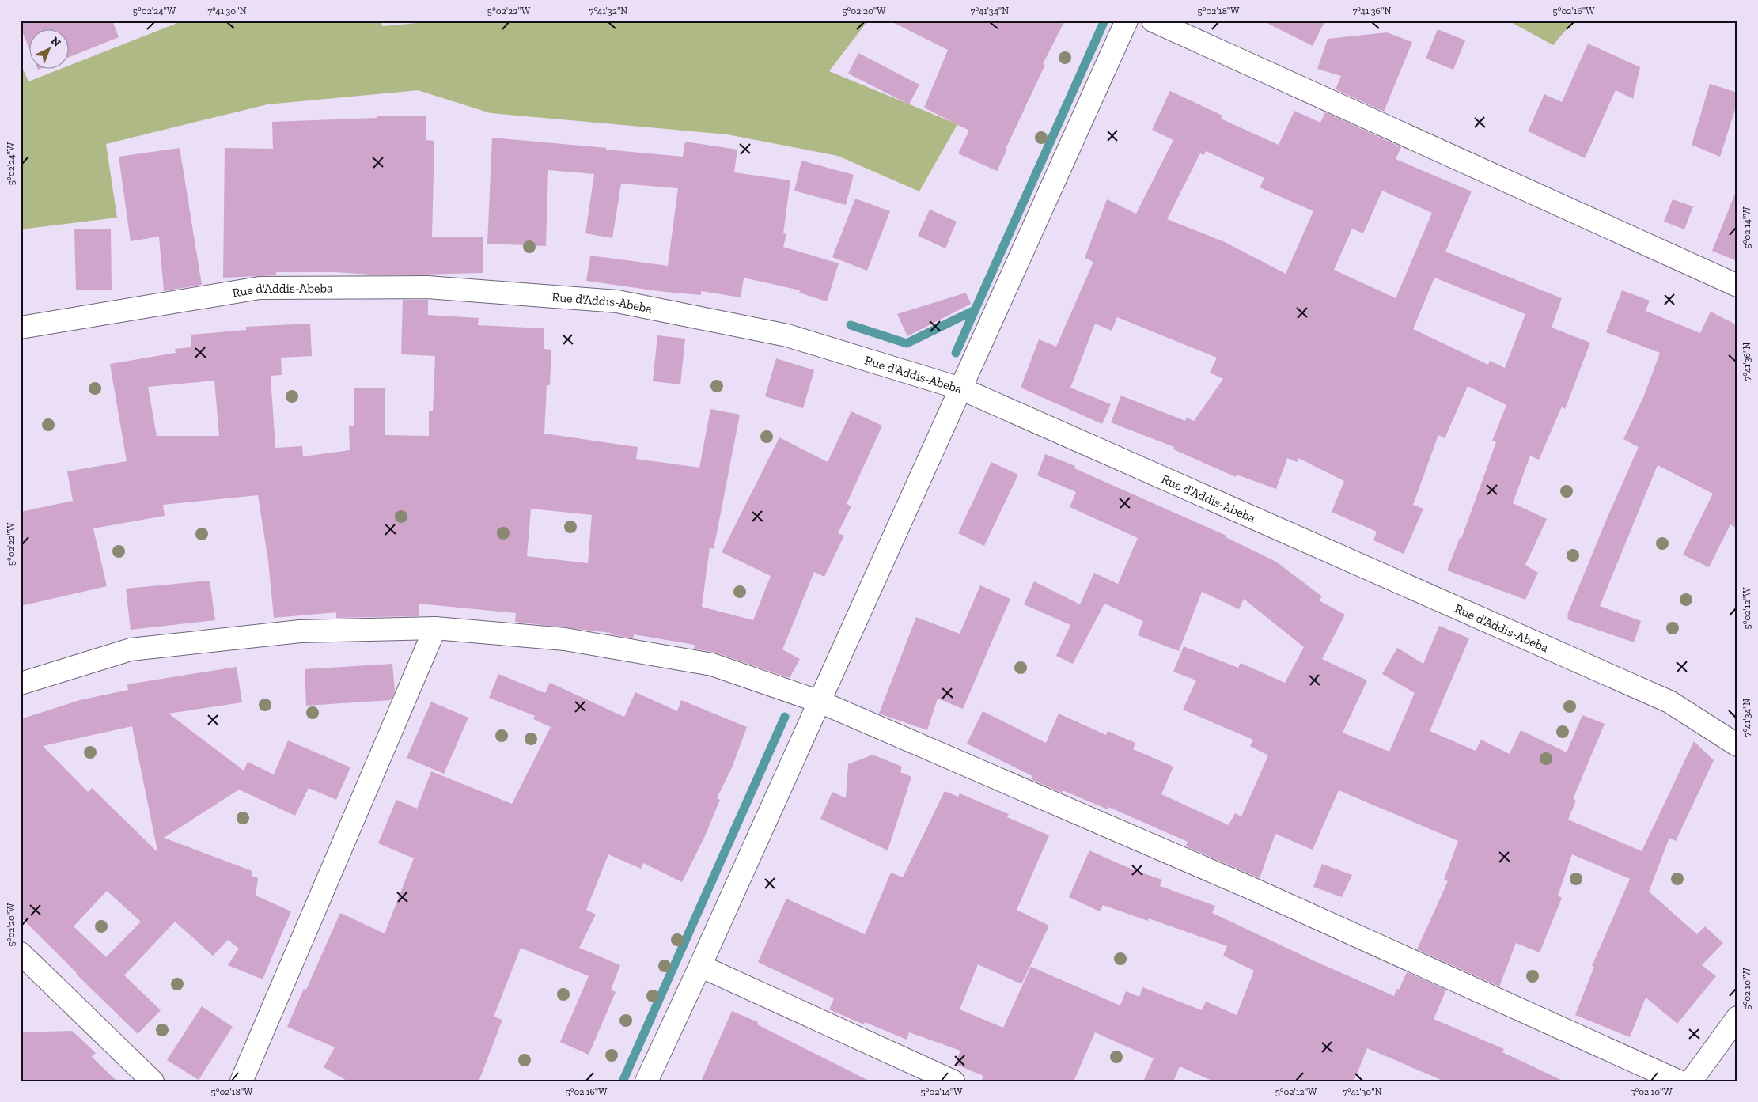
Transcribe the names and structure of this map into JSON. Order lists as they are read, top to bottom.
{
  "streets": {
    "street": ["Rue d'Addis-Abeba"]
  },
  "north": "top right",
  "coordinates": [
    "5°02'24\"W",
    "7°41'30\"N",
    "5°02'22\"W",
    "7°41'32\"N",
    "5°02'20\"W",
    "7°41'34\"N",
    "5°02'18\"W",
    "7°41'36\"N",
    "5°02'16\"W",
    "5°02'14\"W",
    "5°02'12\"W",
    "5°02'10\"W"
  ]
}
